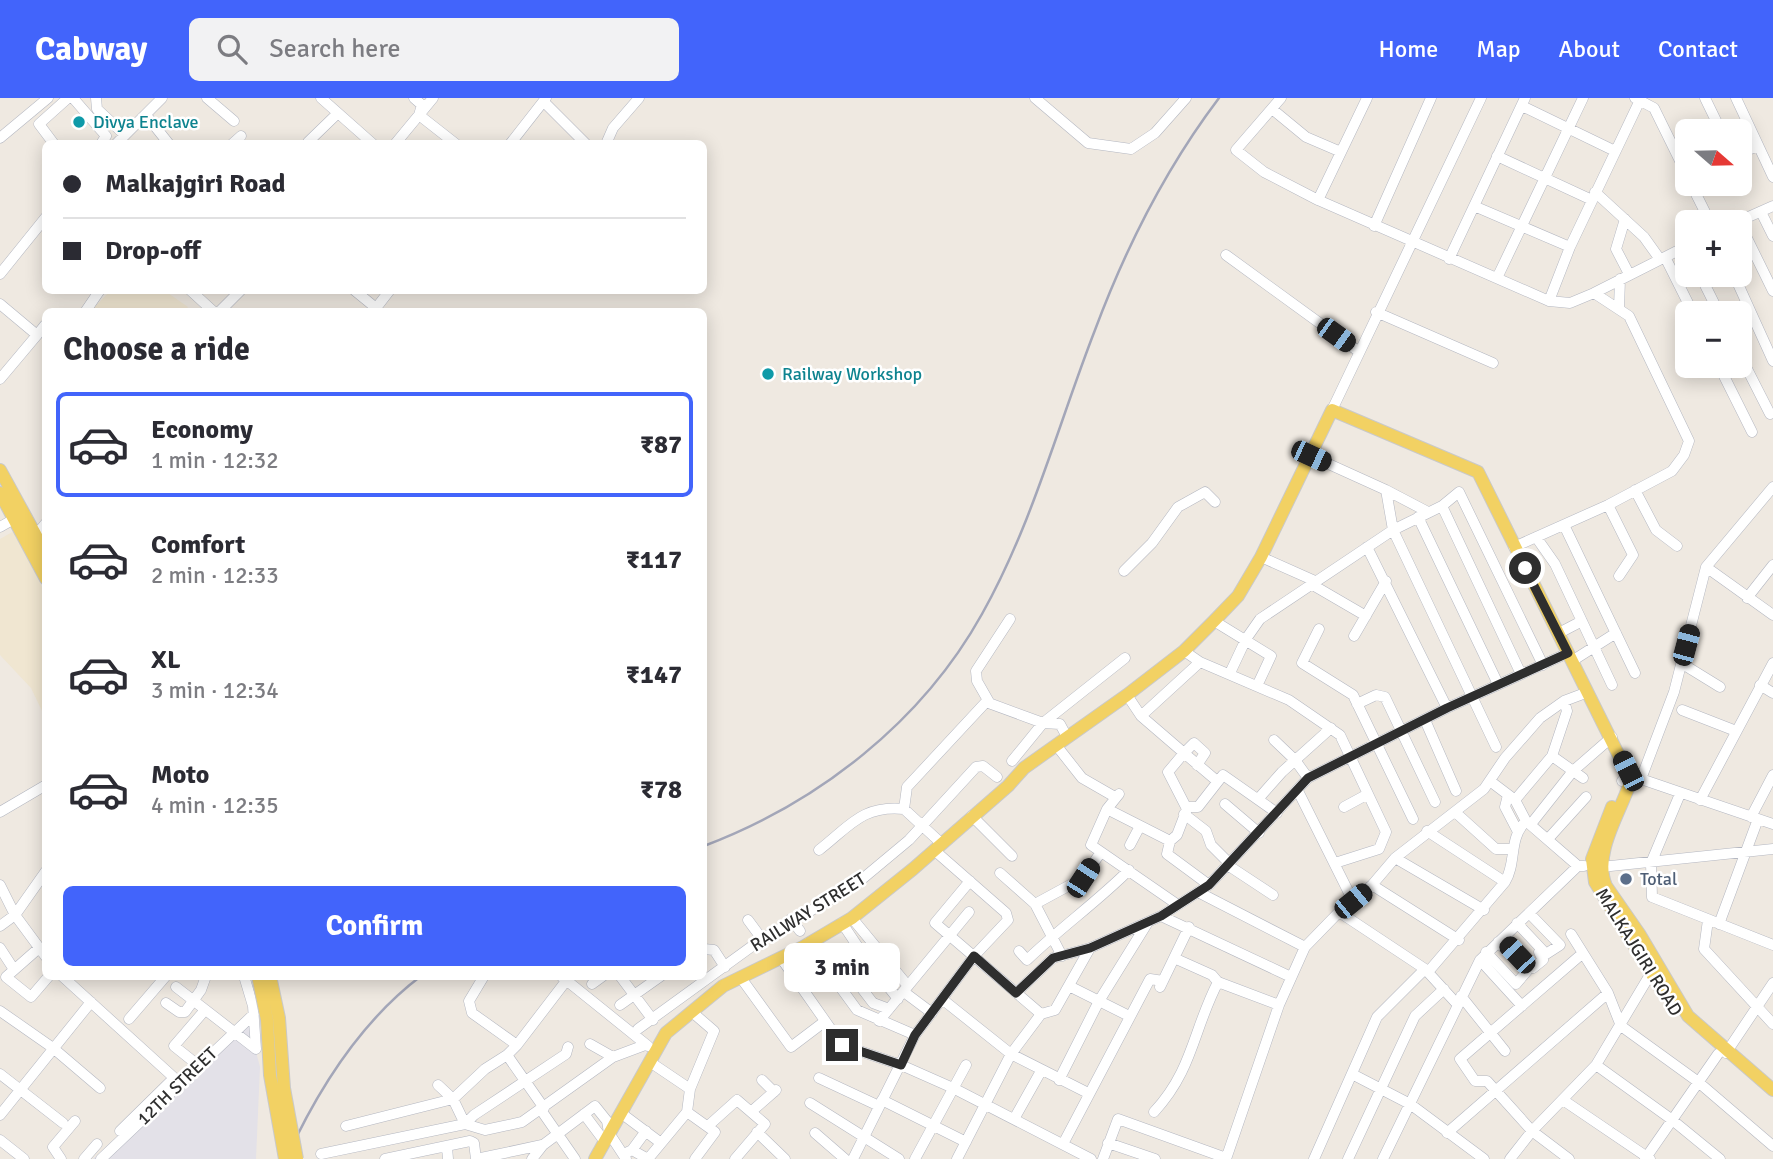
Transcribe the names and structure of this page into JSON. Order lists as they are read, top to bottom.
{
  "streets": {
    "main road": ["MALKAJGIRI ROAD"],
    "street": ["RAILWAY STREET", "12TH STREET"]
  },
  "places": ["Divya Enclave", "Railway Workshop", "Total"],
  "north": "right",
  "page": {
    "header": "Cabway",
    "search": "Search here",
    "nav": [
      "Home",
      "Map",
      "About",
      "Contact"
    ],
    "map_buttons": ["+", "−"],
    "banner": ["Malkajgiri Road", "Drop-off"],
    "heading": "Choose a ride",
    "list": [
      {
        "name": "Economy",
        "note": "1 min · 12:32",
        "value": "₹87"
      },
      {
        "name": "Comfort",
        "note": "2 min · 12:33",
        "value": "₹117"
      },
      {
        "name": "XL",
        "note": "3 min · 12:34",
        "value": "₹147"
      },
      {
        "name": "Moto",
        "note": "4 min · 12:35",
        "value": "₹78"
      }
    ],
    "buttons": "Confirm",
    "bubble": "3 min"
  }
}
